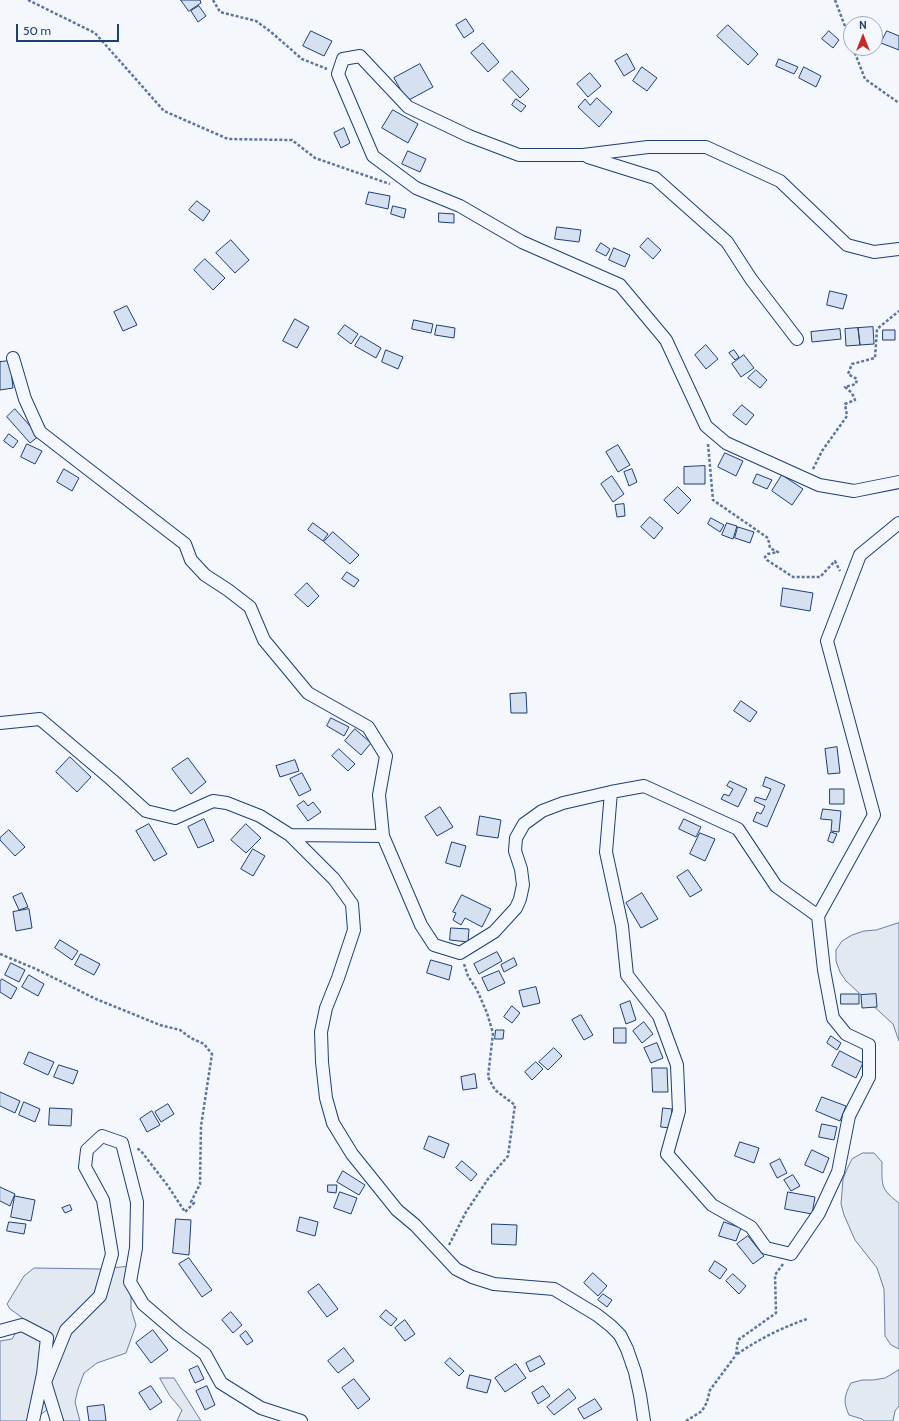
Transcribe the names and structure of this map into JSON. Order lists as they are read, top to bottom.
{
  "scale_bar": "50 m",
  "north": "top"
}
